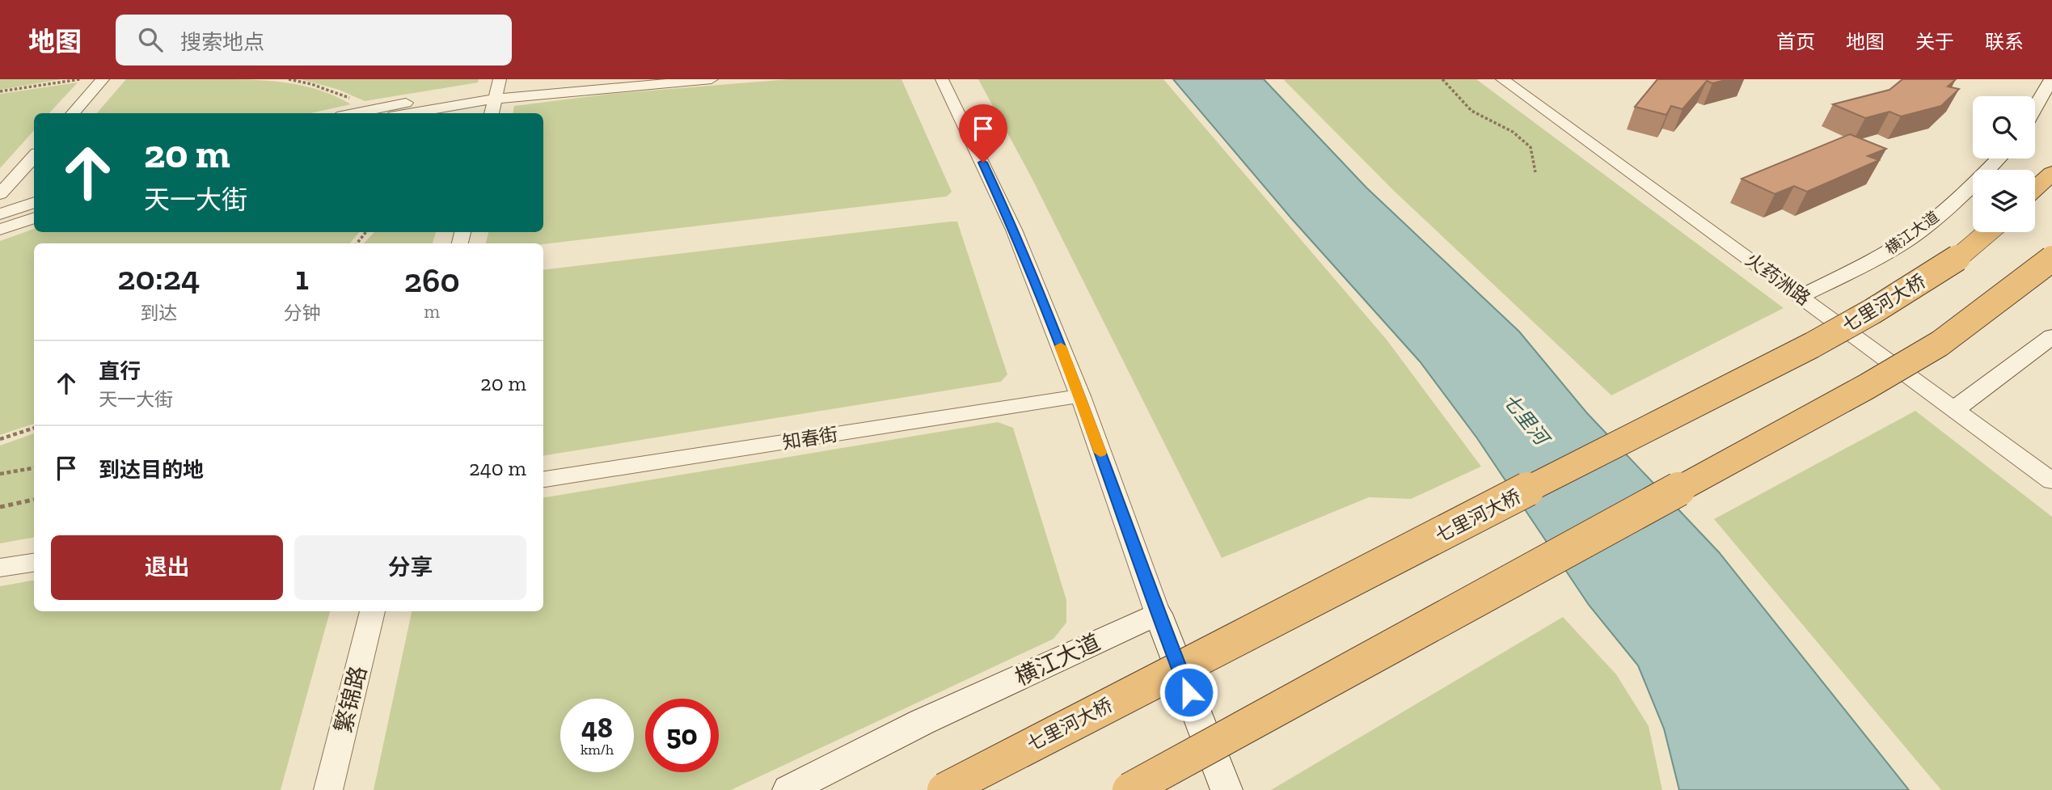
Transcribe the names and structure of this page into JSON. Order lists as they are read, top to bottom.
{
  "streets": {
    "highway": ["七里河大桥"],
    "main road": ["横江大道"],
    "street": ["火药洲路", "知春街", "繁锦路"]
  },
  "crossings": [
    ["横江大道", "火药洲路"]
  ],
  "water": ["七里河"],
  "page": {
    "header": "地图",
    "search": "搜索地点",
    "nav": [
      "首页",
      "地图",
      "关于",
      "联系"
    ],
    "turn": ["20 m", "天一大街"],
    "eta": [
      "20:24",
      "到达",
      "1",
      "分钟",
      "260",
      "m"
    ],
    "list": [
      {
        "name": "直行",
        "note": "天一大街",
        "value": "20 m"
      },
      {
        "name": "到达目的地",
        "value": "240 m"
      }
    ],
    "buttons": ["退出", "分享"],
    "speed": "48 km/h",
    "limit": "50"
  }
}
